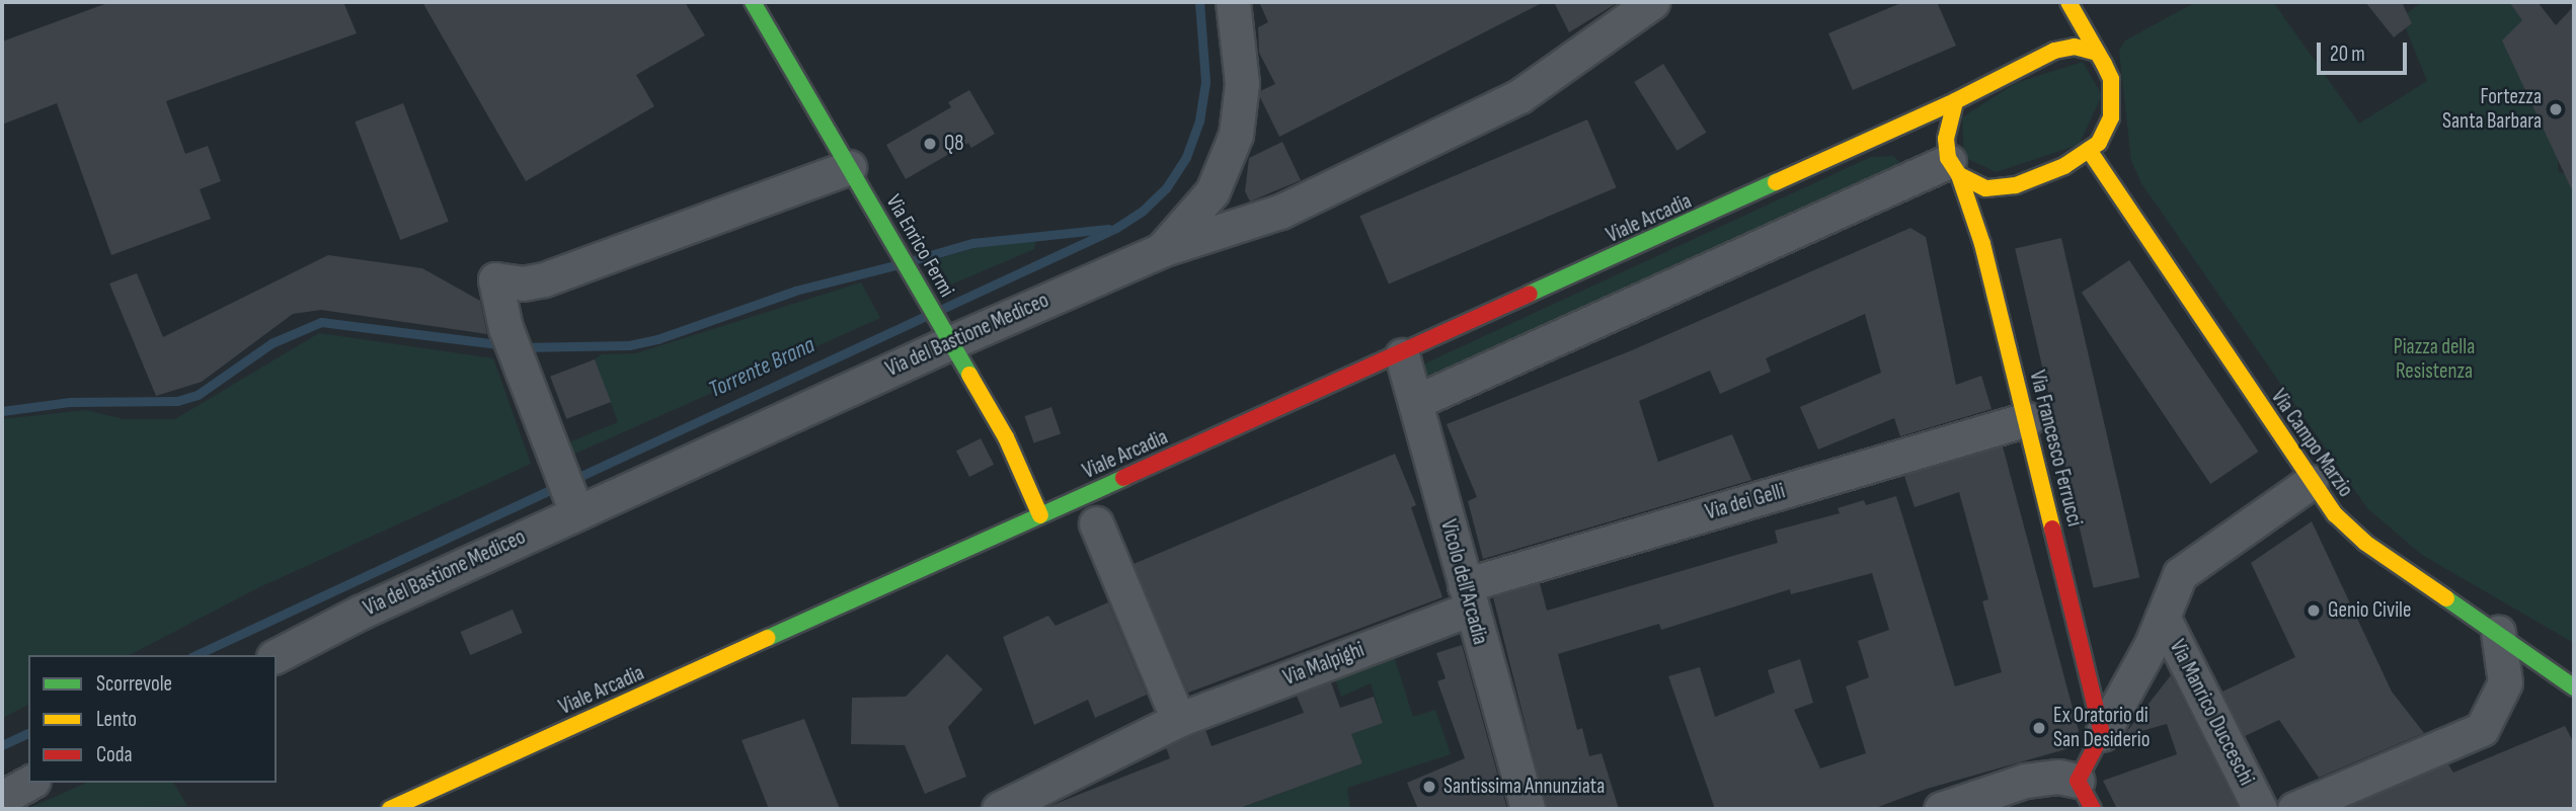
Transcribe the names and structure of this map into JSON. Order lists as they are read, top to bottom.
{
  "streets": {
    "street": [
      "Viale Arcadia",
      "Via Enrico Fermi",
      "Via del Bastione Mediceo",
      "Via Campo Marzio",
      "Via Francesco Ferrucci",
      "Via dei Gelli",
      "Vicolo dell'Arcadia",
      "Via Malpighi",
      "Via Manrico Ducceschi"
    ]
  },
  "crossings": [
    ["Viale Arcadia", "Via Enrico Fermi"],
    ["Viale Arcadia", "Via Campo Marzio"],
    ["Viale Arcadia", "Via Francesco Ferrucci"],
    ["Viale Arcadia", "Vicolo dell'Arcadia"],
    ["Via Enrico Fermi", "Via del Bastione Mediceo"],
    ["Via Campo Marzio", "Via Francesco Ferrucci"],
    ["Via Campo Marzio", "Via Manrico Ducceschi"],
    ["Via Francesco Ferrucci", "Via dei Gelli"],
    ["Via Francesco Ferrucci", "Via Manrico Ducceschi"],
    ["Via dei Gelli", "Vicolo dell'Arcadia"],
    ["Via dei Gelli", "Via Malpighi"],
    ["Vicolo dell'Arcadia", "Via Malpighi"]
  ],
  "water": ["Torrente Brana"],
  "parks": ["Piazza della Resistenza"],
  "places": [
    "Fortezza Santa Barbara",
    "Q8",
    "Genio Civile",
    "Ex Oratorio di San Desiderio",
    "Santissima Annunziata"
  ],
  "legend": ["Scorrevole", "Lento", "Coda"],
  "scale_bar": "20 m"
}
